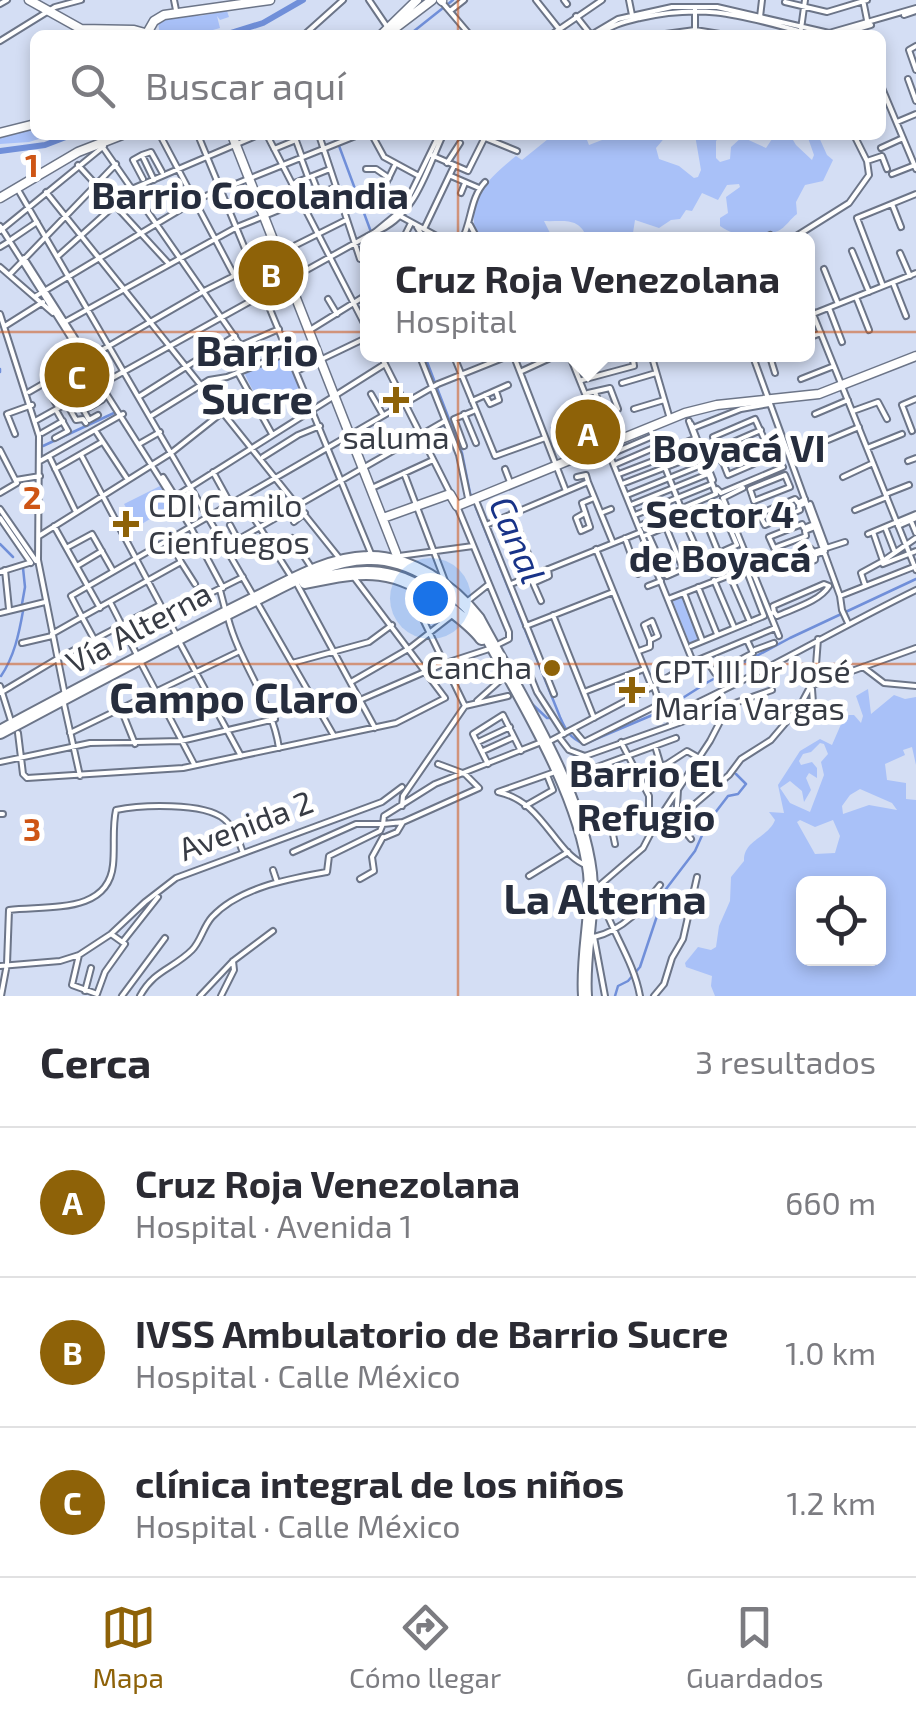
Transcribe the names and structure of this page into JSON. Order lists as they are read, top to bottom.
{
  "streets": {
    "highway": ["Vía Alterna"],
    "street": ["Avenida 2"]
  },
  "districts": [
    "Barrio Cocolandia",
    "Barrio Sucre",
    "Boyacá VI",
    "Sector 4 de Boyacá",
    "Campo Claro",
    "Barrio El Refugio",
    "La Alterna"
  ],
  "water": ["Canal"],
  "places": {
    "health": ["saluma", "CDI Camilo Cienfuegos", "CPT III Dr José María Vargas"],
    "other": ["Cancha"]
  },
  "page": {
    "search": "Buscar aquí",
    "popup": ["Cruz Roja Venezolana", "Hospital"],
    "pins": ["B", "C", "A"],
    "heading": ["Cerca", "3 resultados"],
    "list": [
      {
        "mark": "A",
        "name": "Cruz Roja Venezolana",
        "note": "Hospital · Avenida 1",
        "value": "660 m"
      },
      {
        "mark": "B",
        "name": "IVSS Ambulatorio de Barrio Sucre",
        "note": "Hospital · Calle México",
        "value": "1.0 km"
      },
      {
        "mark": "C",
        "name": "clínica integral de los niños",
        "note": "Hospital · Calle México",
        "value": "1.2 km"
      }
    ],
    "nav": ["Mapa", "Cómo llegar", "Guardados"]
  },
  "grid": {
    "rows": ["1", "2", "3"]
  }
}
